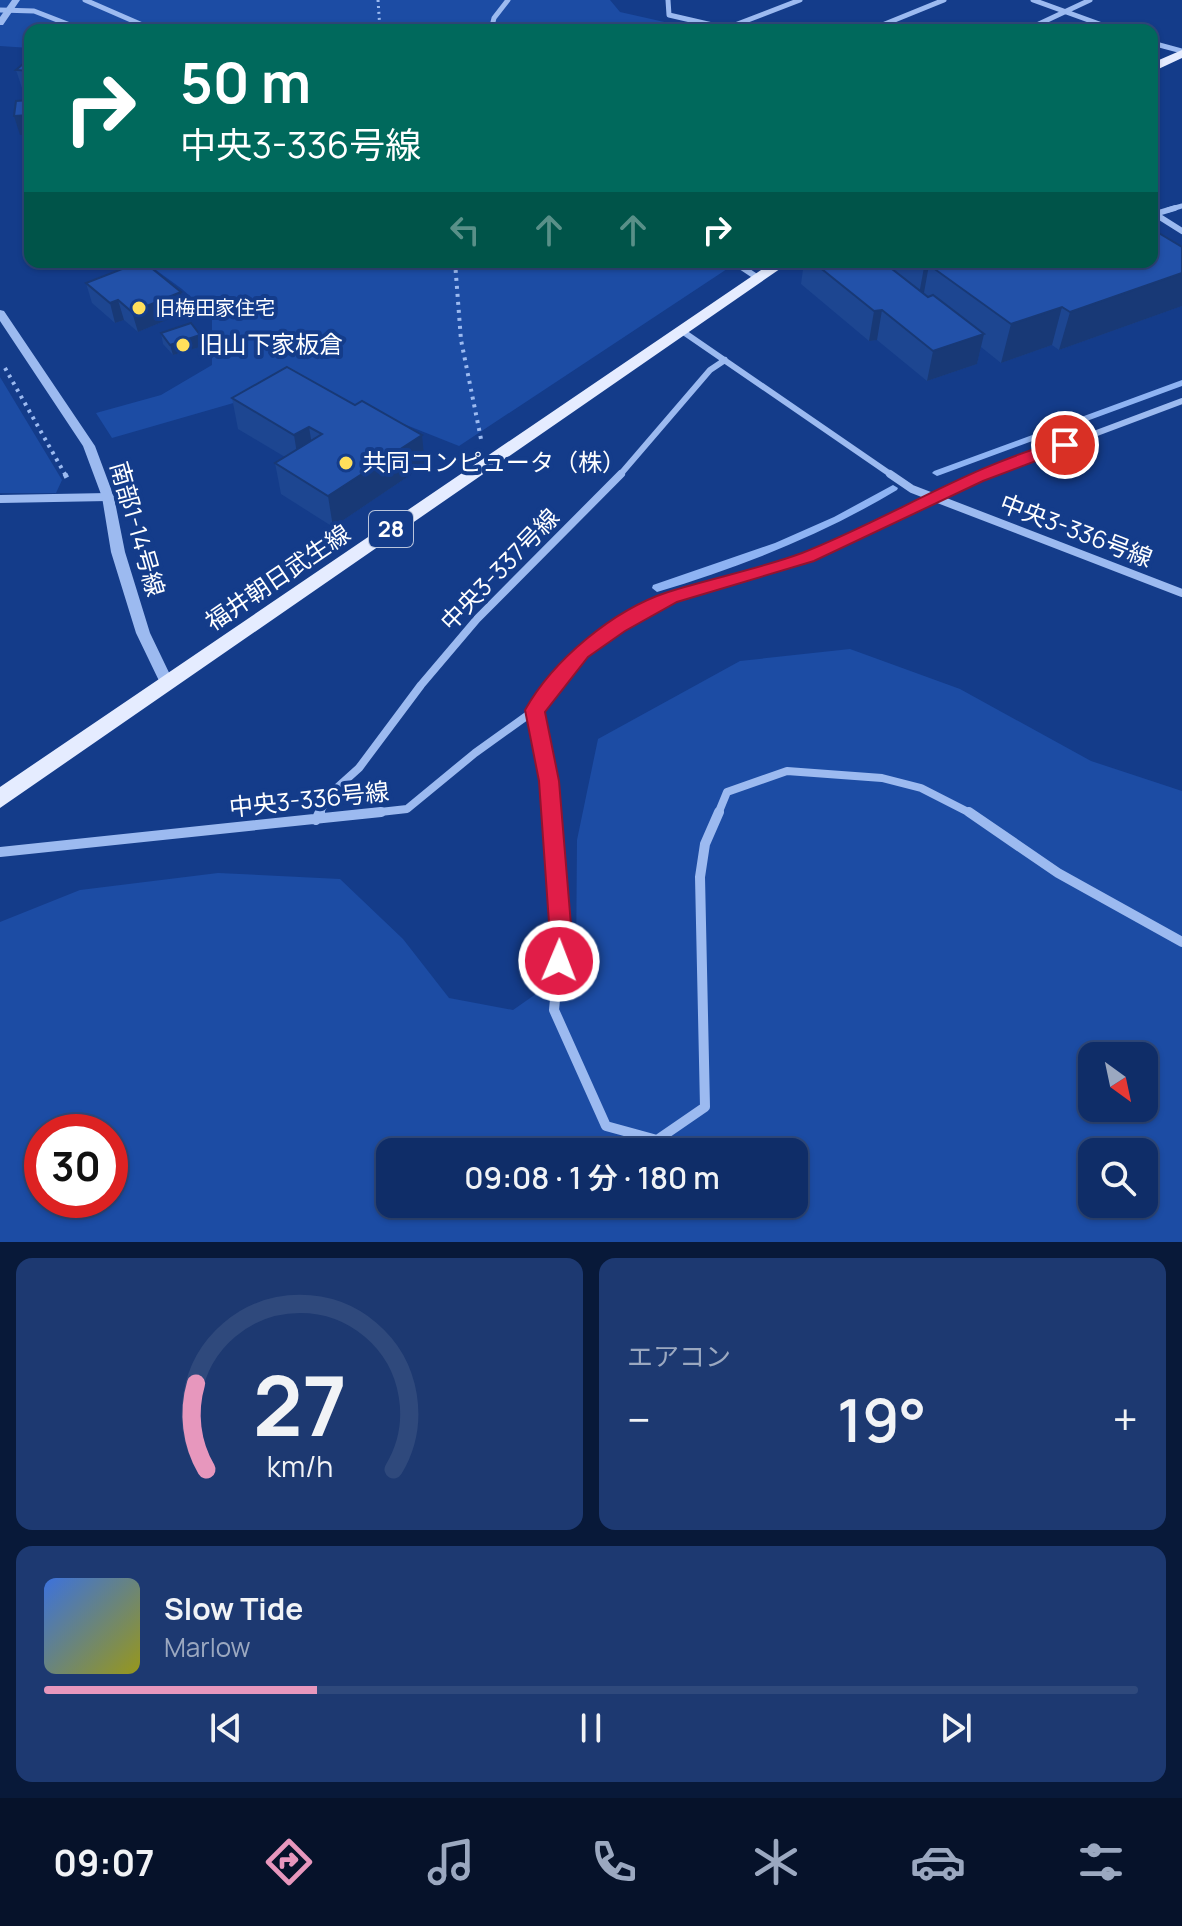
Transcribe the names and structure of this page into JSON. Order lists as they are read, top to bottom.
{
  "streets": {
    "main road": ["28", "福井朝日武生線"],
    "street": ["南部1-14号線", "中央3-336号線", "中央3-337号線"]
  },
  "crossings": [
    ["南部1-14号線", "福井朝日武生線"],
    ["中央3-336号線", "中央3-337号線"]
  ],
  "places": ["旧梅田家住宅", "旧山下家板倉", "共同コンピュータ（株）"],
  "north": "bottom right",
  "page": {
    "turn": ["50 m", "中央3-336号線"],
    "limit": "30",
    "trip": "09:08 · 1 分 · 180 m",
    "tile": "エアコン",
    "heat": ["−", "19°", "+"],
    "song": ["Slow Tide", "Marlow"],
    "tabs": "09:07",
    "gauge": ["27", "km/h"]
  }
}
